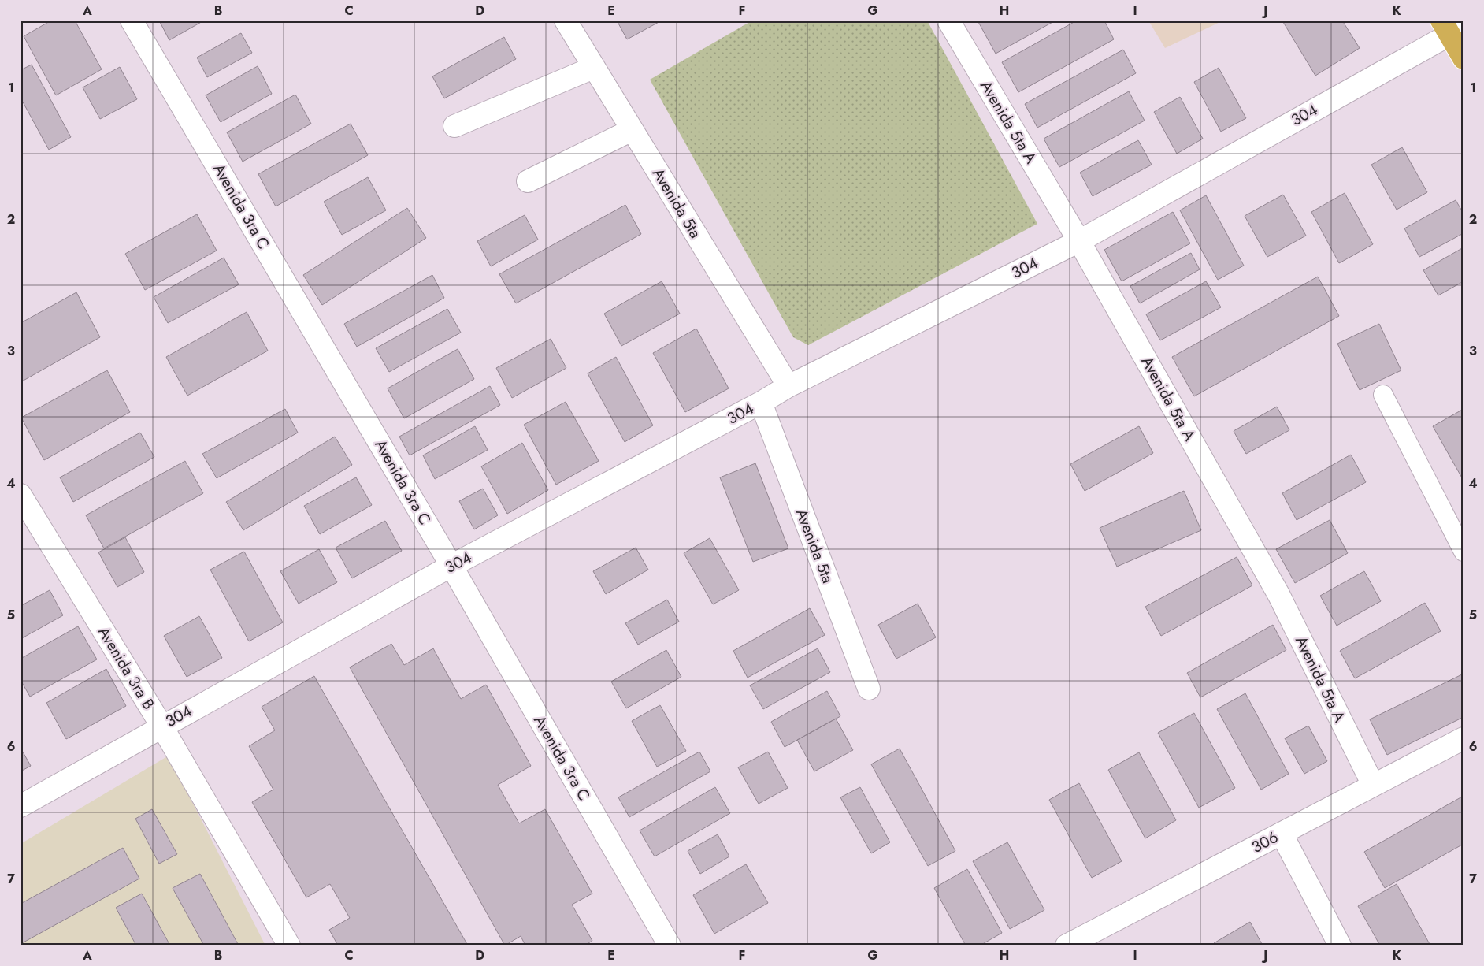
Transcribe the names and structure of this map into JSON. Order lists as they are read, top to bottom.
{
  "streets": {
    "street": [
      "304",
      "Avenida 5ta A",
      "Avenida 5ta",
      "Avenida 3ra C",
      "Avenida 3ra B",
      "306"
    ]
  },
  "crossings": [
    ["304", "Avenida 5ta A"],
    ["304", "Avenida 5ta"],
    ["304", "Avenida 3ra C"],
    ["304", "Avenida 3ra B"],
    ["Avenida 5ta A", "306"]
  ],
  "grid": {
    "columns": [
      "A",
      "B",
      "C",
      "D",
      "E",
      "F",
      "G",
      "H",
      "I",
      "J",
      "K"
    ],
    "rows": [
      "1",
      "2",
      "3",
      "4",
      "5",
      "6",
      "7"
    ]
  }
}
